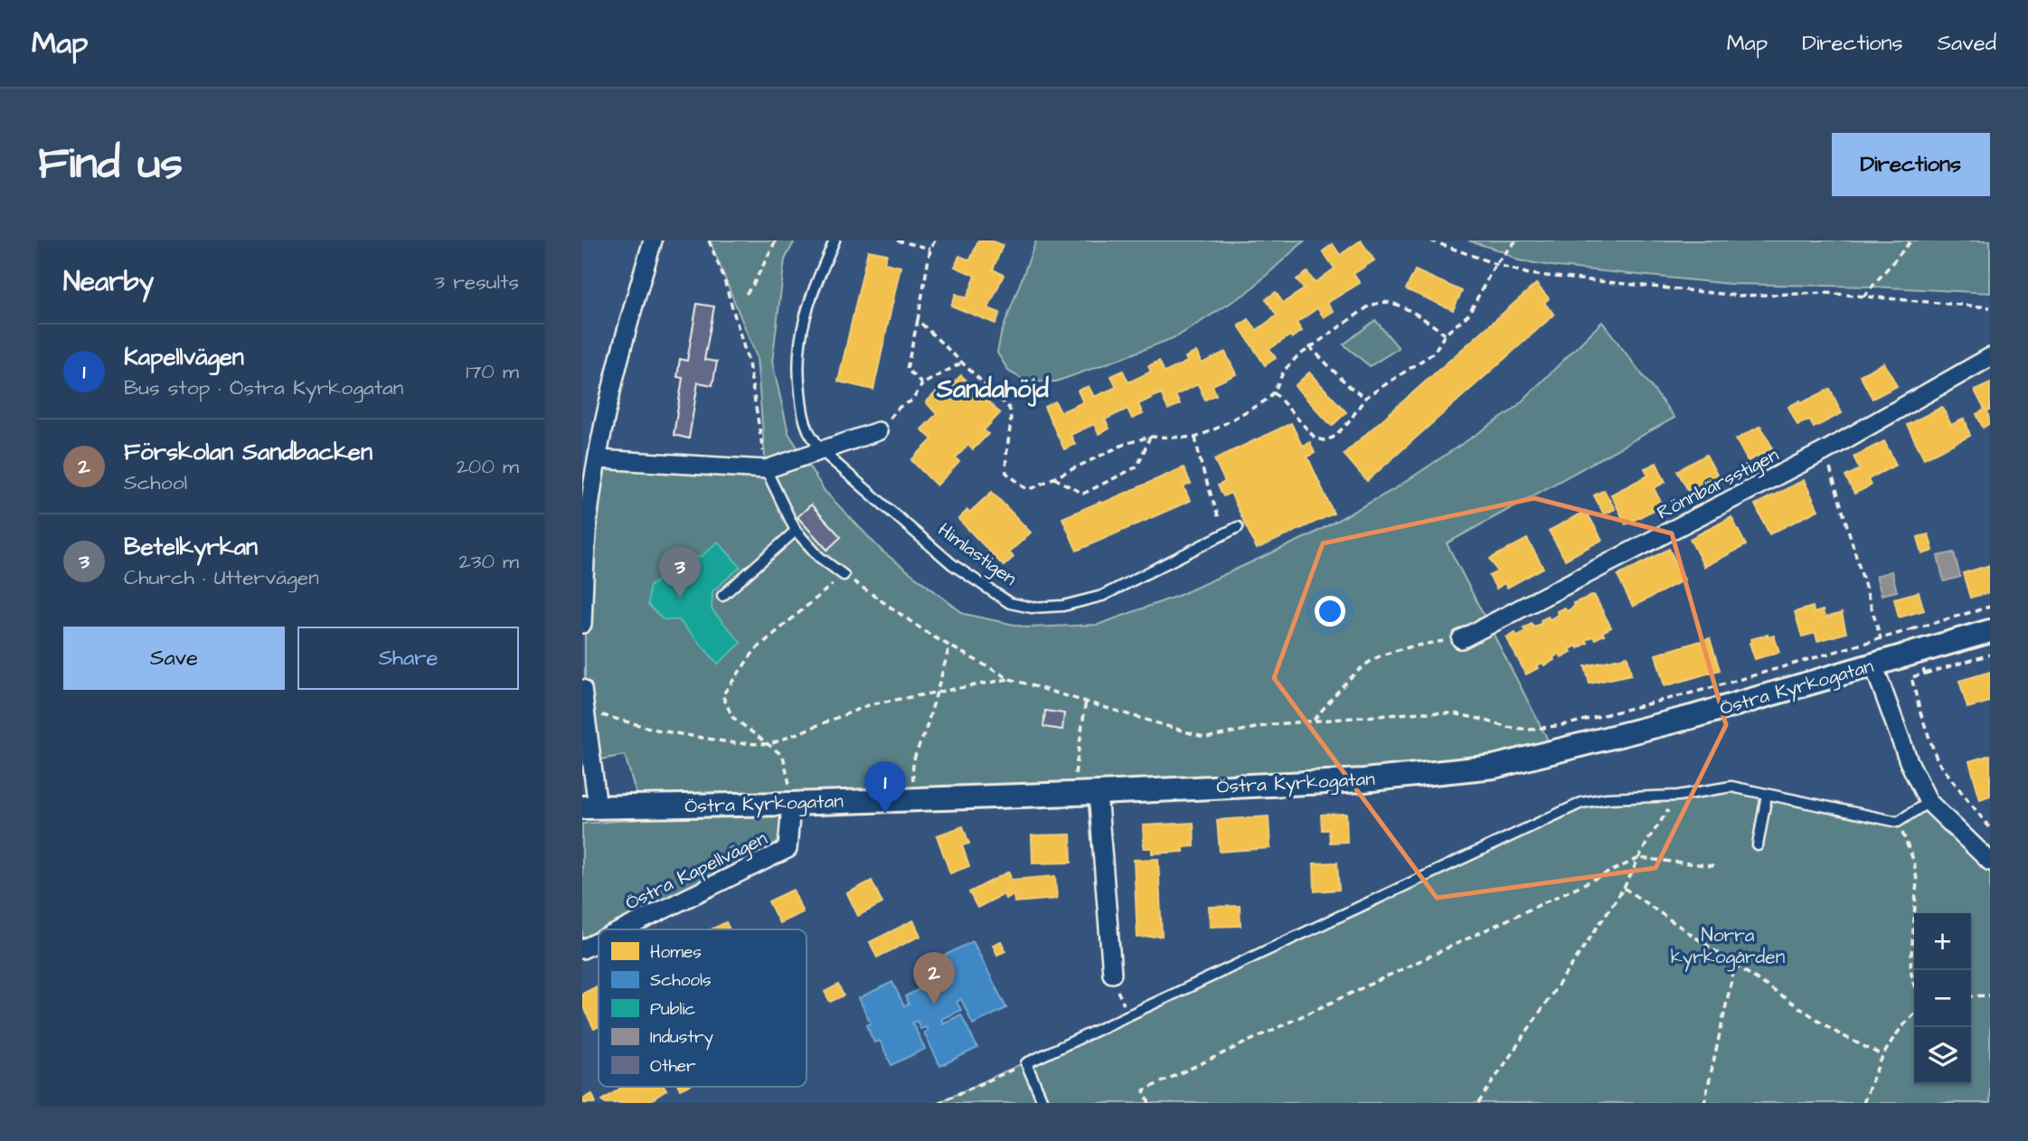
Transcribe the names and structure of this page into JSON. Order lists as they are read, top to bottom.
{
  "streets": {
    "street": ["Rönnbärsstigen", "Östra Kyrkogatan", "Östra Kapellvägen"],
    "lane": ["Himlastigen"]
  },
  "crossings": [
    ["Östra Kyrkogatan", "Östra Kapellvägen"]
  ],
  "districts": ["Sandahöjd"],
  "parks": ["Norra kyrkogården"],
  "legend": [
    "Homes",
    "Schools",
    "Public",
    "Industry",
    "Other"
  ],
  "page": {
    "header": "Map",
    "nav": ["Map", "Directions", "Saved"],
    "buttons": [
      "Directions",
      ["Save", "Share"]
    ],
    "title": "Find us",
    "heading": ["Nearby", "3 results"],
    "list": [
      {
        "mark": "1",
        "name": "Kapellvägen",
        "note": "Bus stop · Östra Kyrkogatan",
        "value": "170 m"
      },
      {
        "mark": "2",
        "name": "Förskolan Sandbacken",
        "note": "School",
        "value": "200 m"
      },
      {
        "mark": "3",
        "name": "Betelkyrkan",
        "note": "Church · Uttervägen",
        "value": "230 m"
      }
    ],
    "pins": ["3", "1", "2"],
    "map_buttons": ["+", "−"]
  }
}
